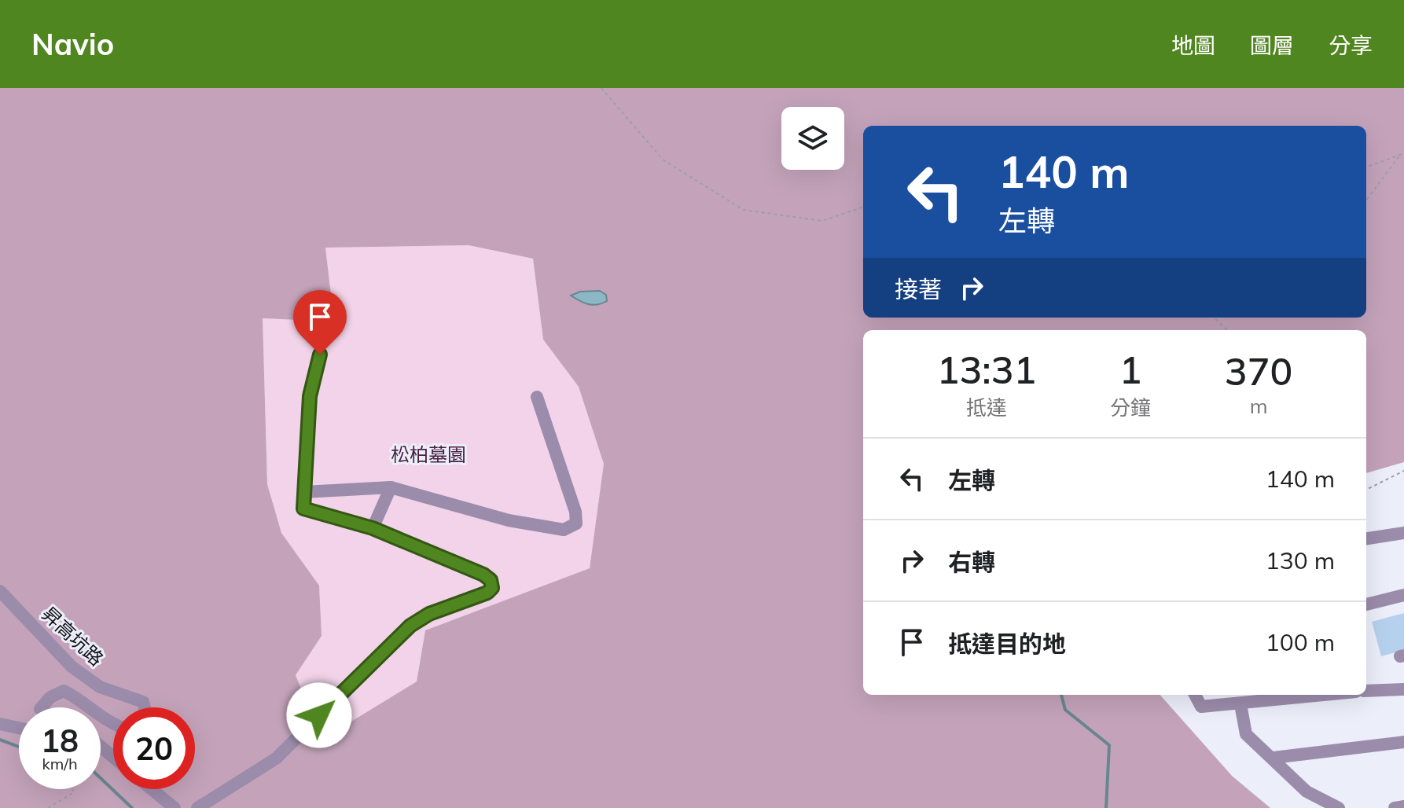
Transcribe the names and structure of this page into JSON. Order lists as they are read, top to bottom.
{
  "streets": {
    "street": ["昇高坑路"]
  },
  "parks": ["松柏墓園"],
  "page": {
    "header": "Navio",
    "nav": ["地圖", "圖層", "分享"],
    "turn": ["140 m", "左轉"],
    "then": "接著",
    "eta": [
      "13:31",
      "抵達",
      "1",
      "分鐘",
      "370",
      "m"
    ],
    "list": [
      {
        "name": "左轉",
        "value": "140 m"
      },
      {
        "name": "右轉",
        "value": "130 m"
      },
      {
        "name": "抵達目的地",
        "value": "100 m"
      }
    ],
    "speed": "18 km/h",
    "limit": "20"
  }
}
